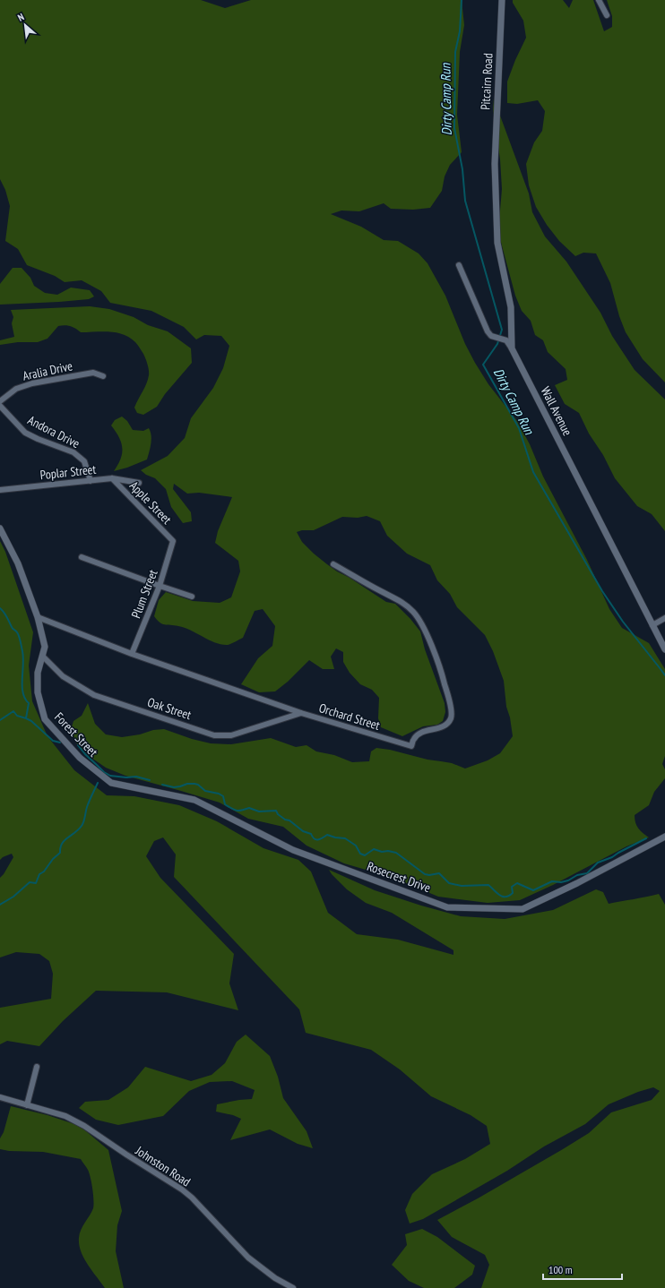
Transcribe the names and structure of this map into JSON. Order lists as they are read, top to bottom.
{
  "streets": {
    "street": [
      "Pitcairn Road",
      "Aralia Drive",
      "Wall Avenue",
      "Andora Drive",
      "Poplar Street",
      "Apple Street",
      "Plum Street",
      "Oak Street",
      "Orchard Street",
      "Forest Street",
      "Rosecrest Drive",
      "Johnston Road"
    ]
  },
  "crossings": [
    ["Pitcairn Road", "Wall Avenue"],
    ["Andora Drive", "Poplar Street"],
    ["Poplar Street", "Apple Street"],
    ["Apple Street", "Plum Street"],
    ["Plum Street", "Orchard Street"],
    ["Oak Street", "Orchard Street"],
    ["Oak Street", "Forest Street"],
    ["Orchard Street", "Forest Street"],
    ["Forest Street", "Rosecrest Drive"]
  ],
  "water": ["Dirty Camp Run"],
  "scale_bar": "100 m",
  "north": "top left"
}
